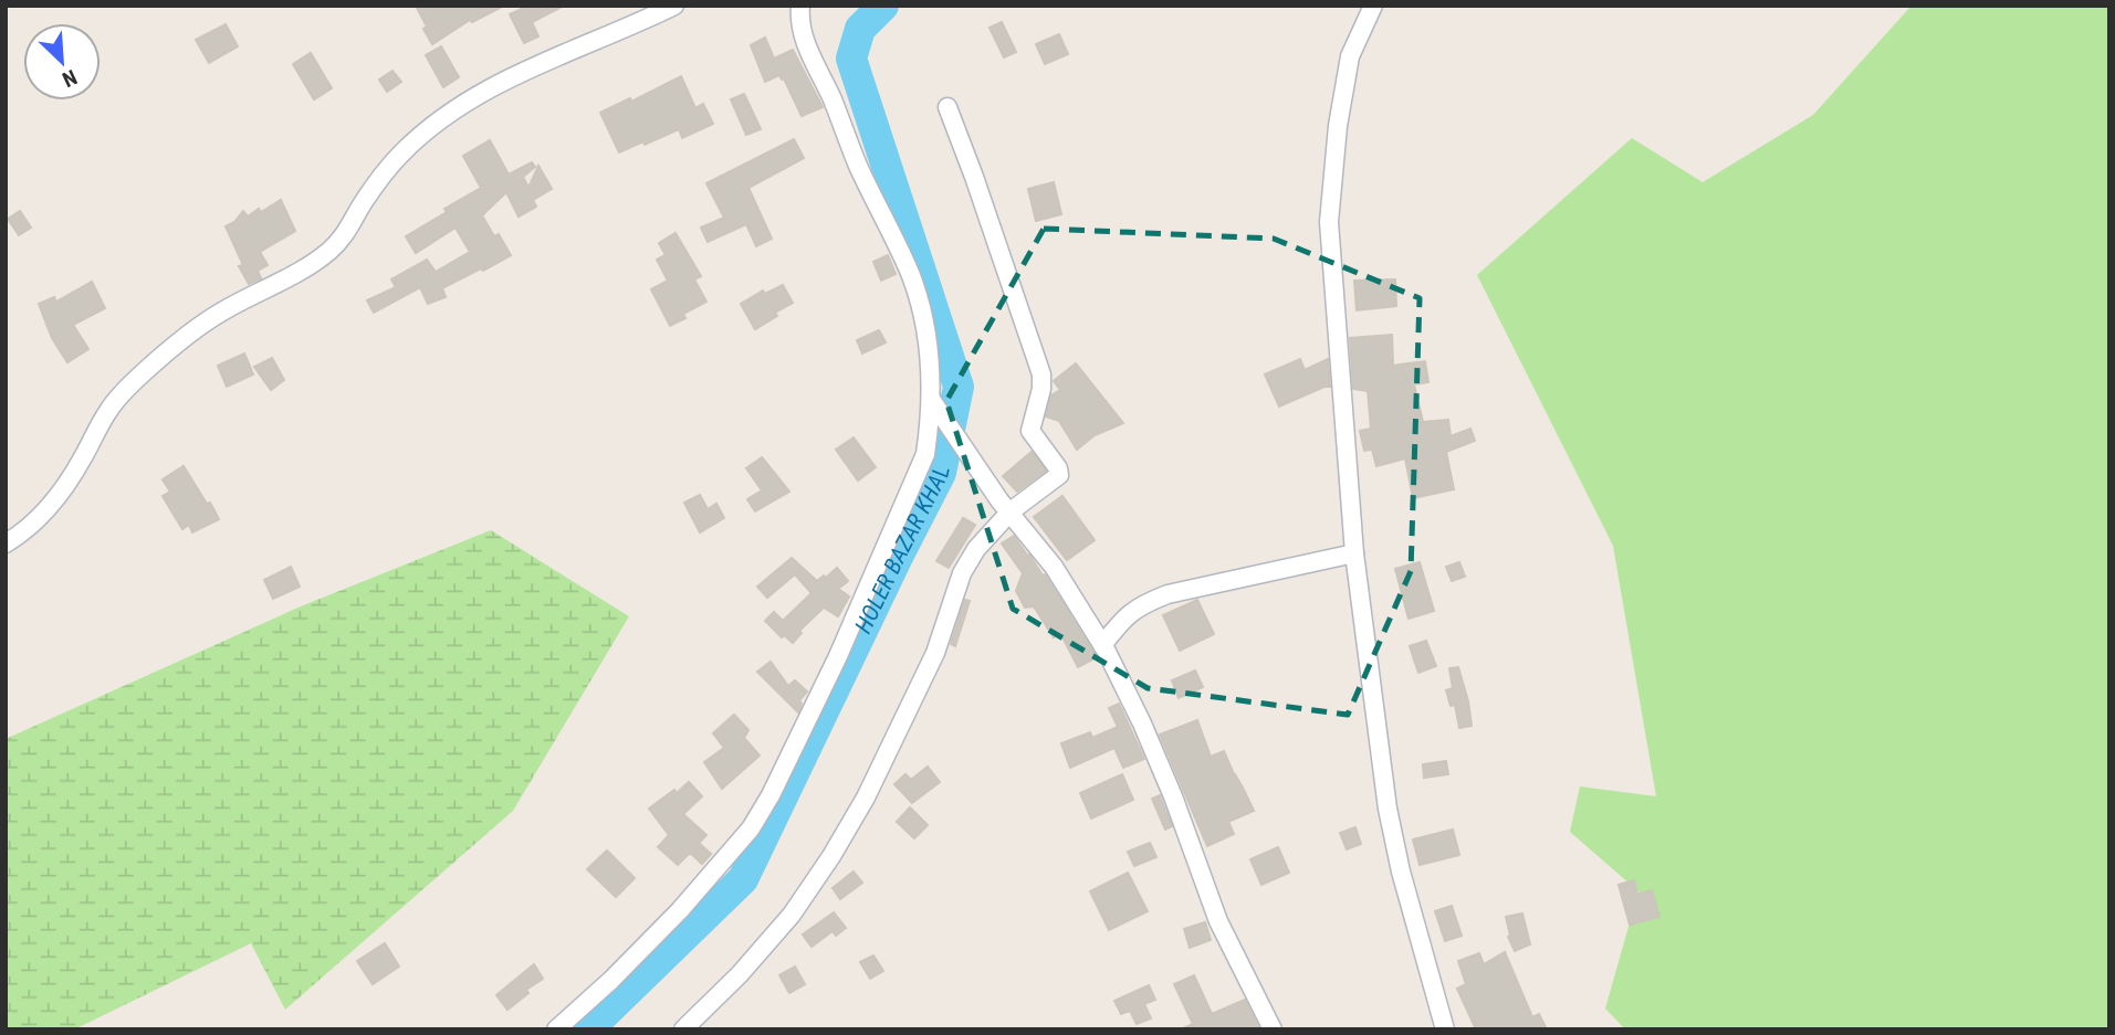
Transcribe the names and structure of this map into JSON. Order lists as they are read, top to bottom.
{
  "water": ["HOLER BAZAR KHAL"],
  "north": "bottom right"
}
